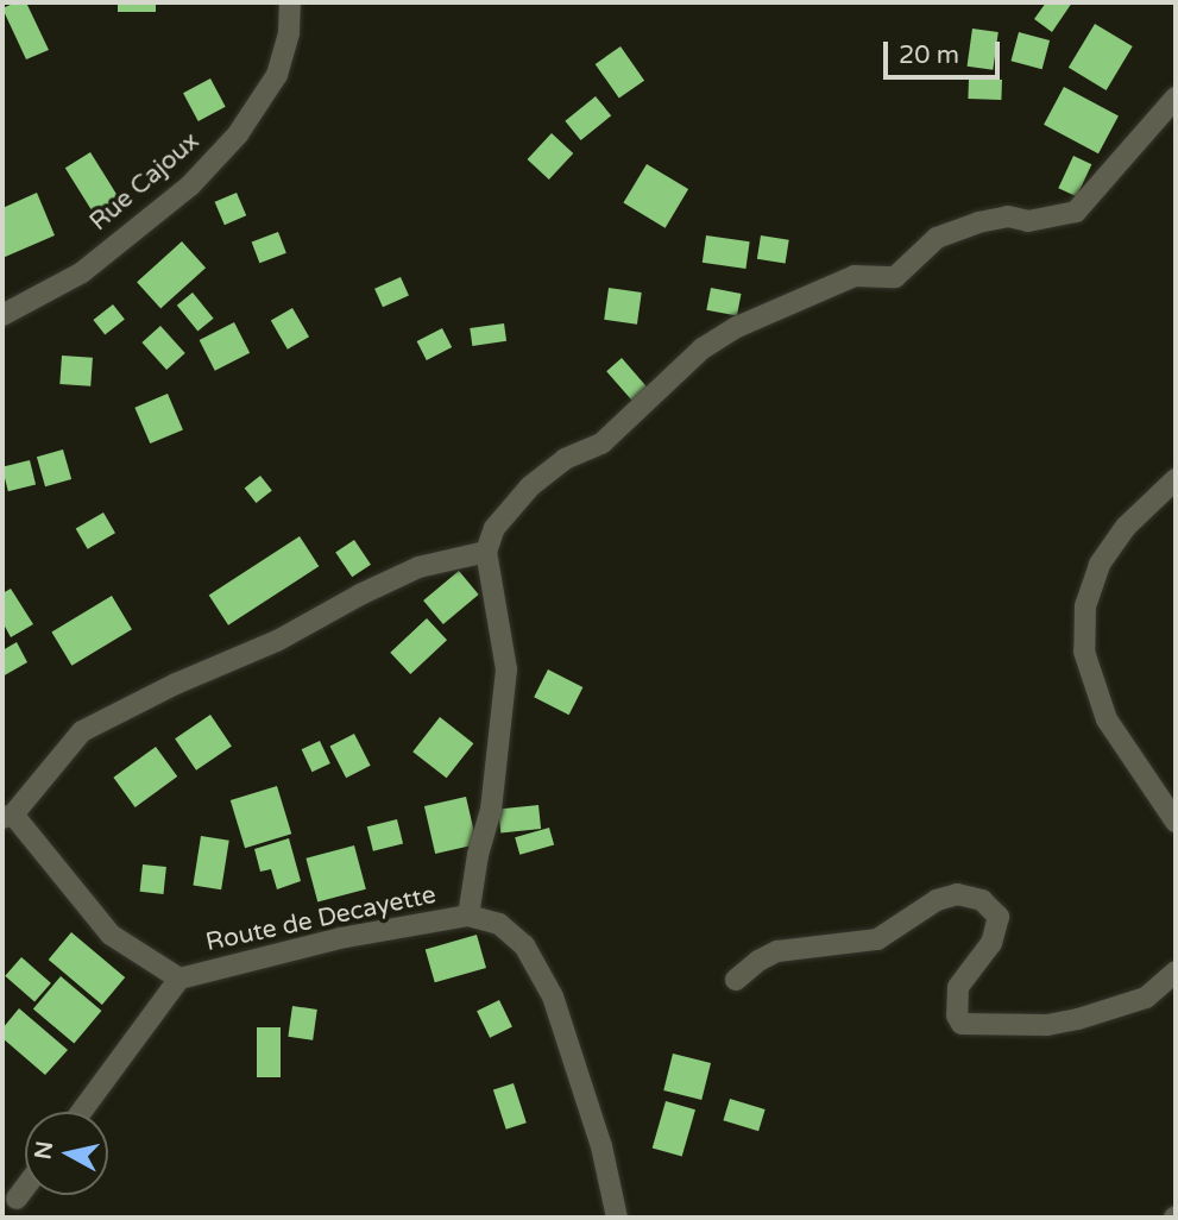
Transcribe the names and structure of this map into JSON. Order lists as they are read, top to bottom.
{
  "streets": {
    "street": ["Rue Cajoux", "Route de Decayette"]
  },
  "scale_bar": "20 m",
  "north": "left"
}
